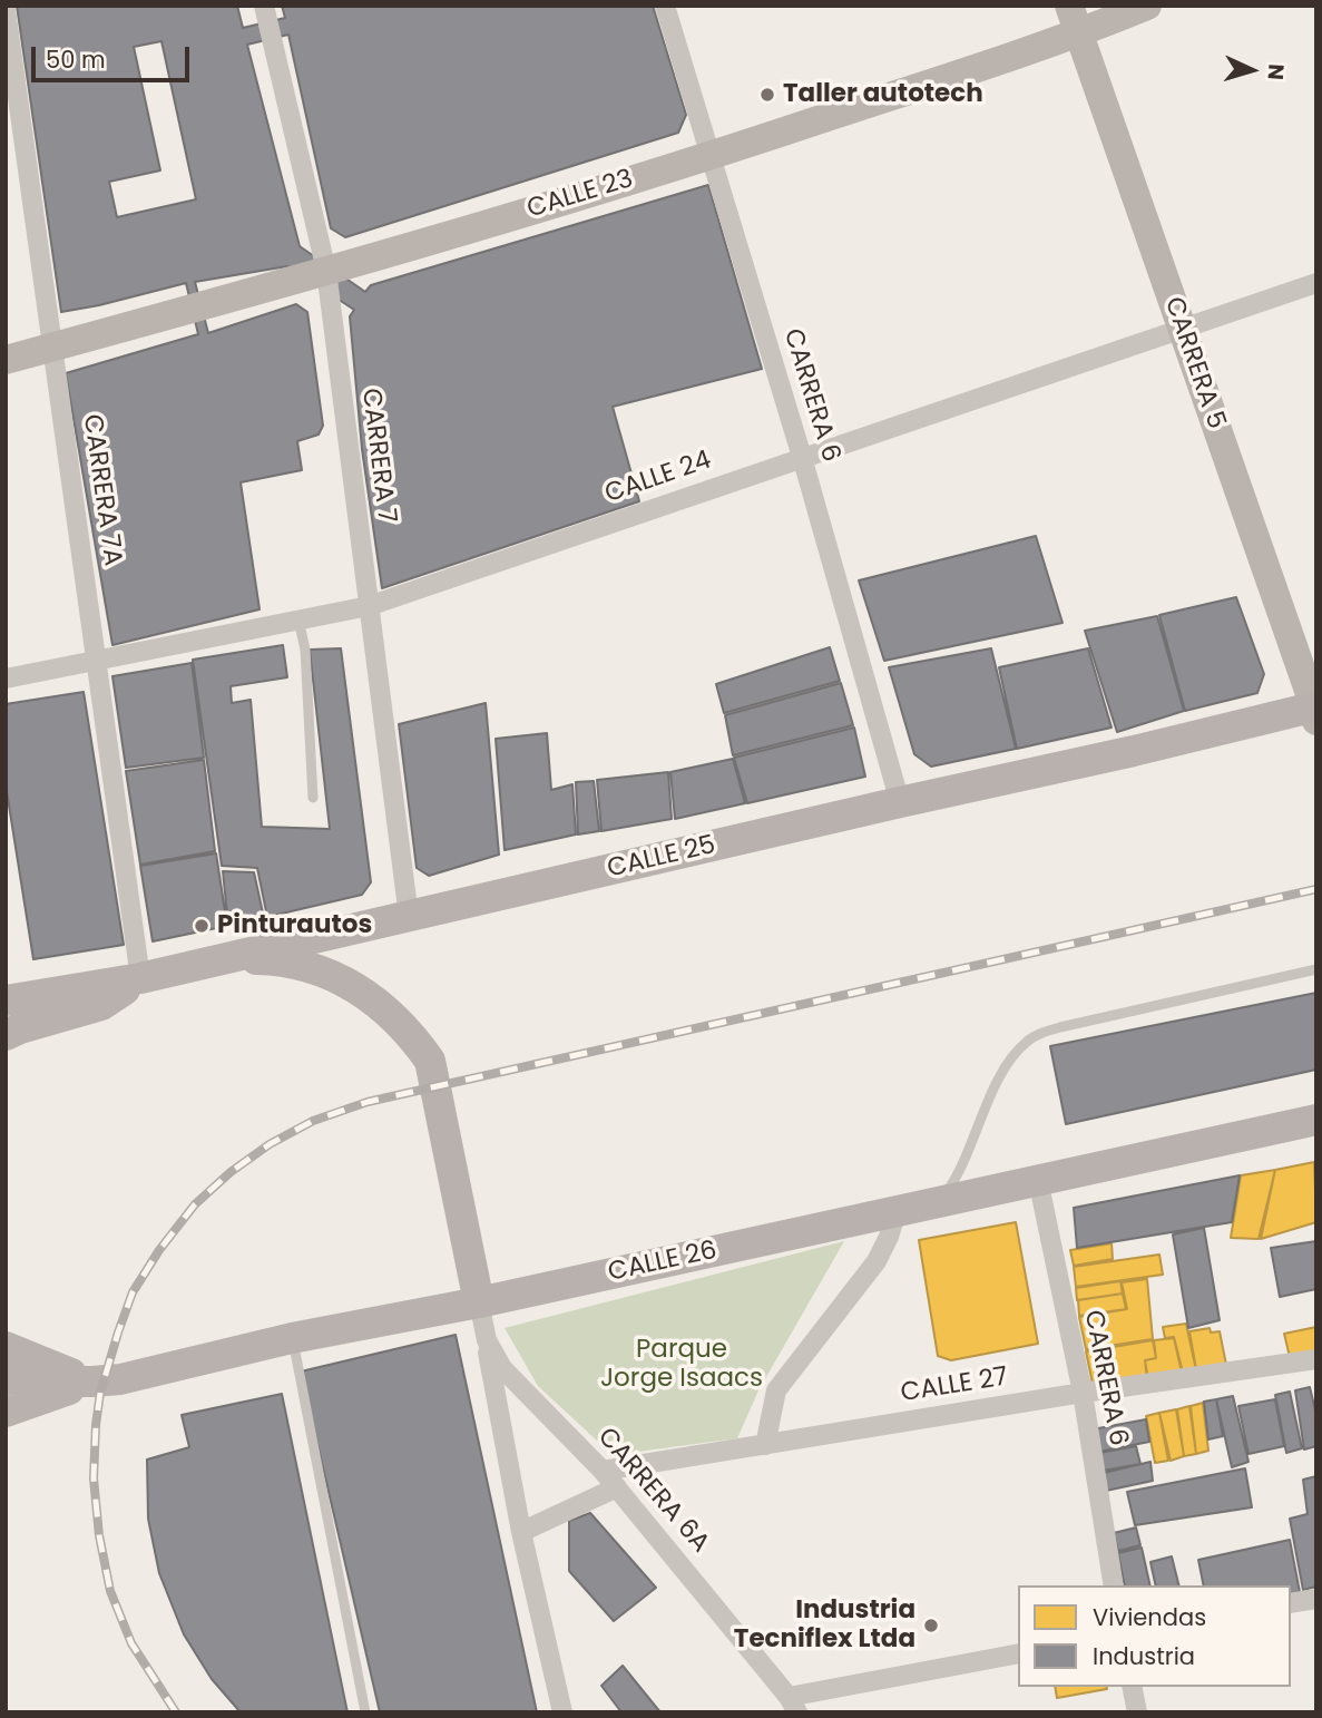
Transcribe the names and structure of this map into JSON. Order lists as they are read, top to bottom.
{
  "streets": {
    "main road": [
      "CALLE 23",
      "CARRERA 5",
      "CALLE 25",
      "CALLE 26"
    ],
    "street": [
      "CARRERA 6",
      "CARRERA 7",
      "CALLE 24",
      "CARRERA 7A",
      "CALLE 27",
      "CARRERA 6A"
    ]
  },
  "crossings": [
    ["CALLE 23", "CARRERA 5"],
    ["CALLE 23", "CARRERA 6"],
    ["CALLE 23", "CARRERA 7"],
    ["CALLE 23", "CARRERA 7A"],
    ["CARRERA 5", "CALLE 24"],
    ["CARRERA 5", "CALLE 25"],
    ["CARRERA 6", "CALLE 24"],
    ["CARRERA 6", "CALLE 25"],
    ["CARRERA 6", "CALLE 26"],
    ["CARRERA 6", "CALLE 27"],
    ["CARRERA 7", "CALLE 24"],
    ["CARRERA 7", "CALLE 25"],
    ["CALLE 24", "CARRERA 7A"],
    ["CARRERA 7A", "CALLE 25"],
    ["CALLE 26", "CARRERA 6A"],
    ["CALLE 27", "CARRERA 6A"]
  ],
  "parks": ["Parque Jorge Isaacs"],
  "places": ["Taller autotech", "Pinturautos", "Industria Tecniflex Ltda"],
  "legend": ["Viviendas", "Industria"],
  "scale_bar": "50 m",
  "north": "right"
}
